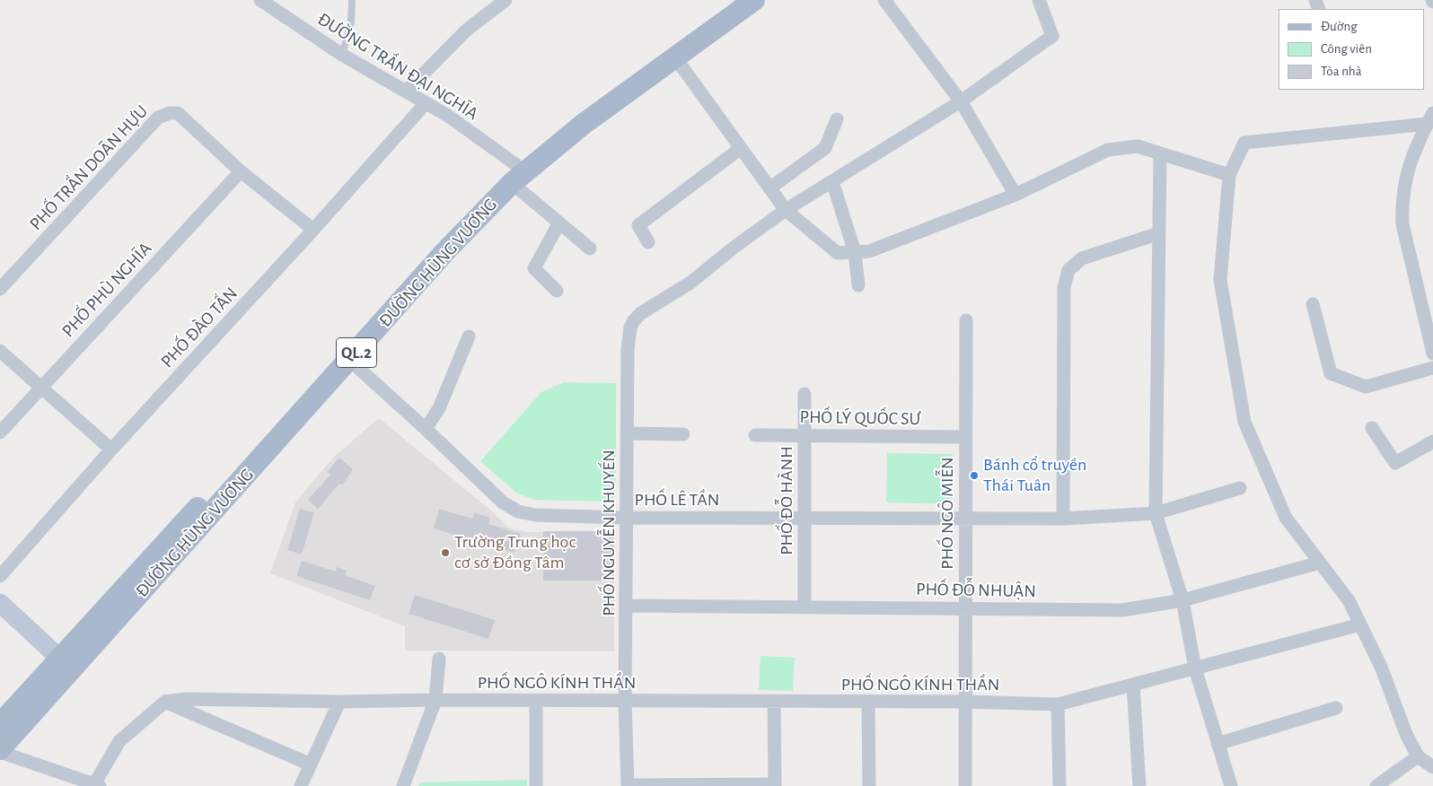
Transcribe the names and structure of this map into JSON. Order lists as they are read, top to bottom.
{
  "streets": {
    "main road": ["ĐƯỜNG HÙNG VƯƠNG", "QL.2"],
    "street": [
      "ĐƯỜNG TRẦN ĐẠI NGHĨA",
      "PHỐ TRẦN DOÃN HỰU",
      "PHỐ PHÙ NGHĨA",
      "PHỐ ĐÀO TẤN",
      "PHỐ LÝ QUỐC SƯ",
      "PHỐ LÊ TẦN",
      "PHỐ ĐỖ HÀNH",
      "PHỐ NGÔ MIỄN",
      "PHỐ NGUYỄN KHUYẾN",
      "PHỐ ĐỖ NHUẬN",
      "PHỐ NGÔ KÍNH THẦN"
    ]
  },
  "crossings": [
    ["ĐƯỜNG TRẦN ĐẠI NGHĨA", "ĐƯỜNG HÙNG VƯƠNG"],
    ["ĐƯỜNG TRẦN ĐẠI NGHĨA", "PHỐ ĐÀO TẤN"],
    ["PHỐ TRẦN DOÃN HỰU", "PHỐ PHÙ NGHĨA"],
    ["PHỐ TRẦN DOÃN HỰU", "PHỐ ĐÀO TẤN"],
    ["ĐƯỜNG HÙNG VƯƠNG", "PHỐ LÊ TẦN"],
    ["PHỐ LÝ QUỐC SƯ", "PHỐ ĐỖ HÀNH"],
    ["PHỐ LÝ QUỐC SƯ", "PHỐ NGÔ MIỄN"],
    ["PHỐ LÊ TẦN", "PHỐ ĐỖ HÀNH"],
    ["PHỐ LÊ TẦN", "PHỐ NGÔ MIỄN"],
    ["PHỐ LÊ TẦN", "PHỐ NGUYỄN KHUYẾN"],
    ["PHỐ ĐỖ HÀNH", "PHỐ ĐỖ NHUẬN"],
    ["PHỐ NGÔ MIỄN", "PHỐ ĐỖ NHUẬN"],
    ["PHỐ NGÔ MIỄN", "PHỐ NGÔ KÍNH THẦN"],
    ["PHỐ NGUYỄN KHUYẾN", "PHỐ ĐỖ NHUẬN"],
    ["PHỐ NGUYỄN KHUYẾN", "PHỐ NGÔ KÍNH THẦN"]
  ],
  "places": ["Bánh cổ truyền Thái Tuân", "Trường Trung học cơ sở Đồng Tâm"],
  "legend": ["Đường", "Công viên", "Tòa nhà"]
}
